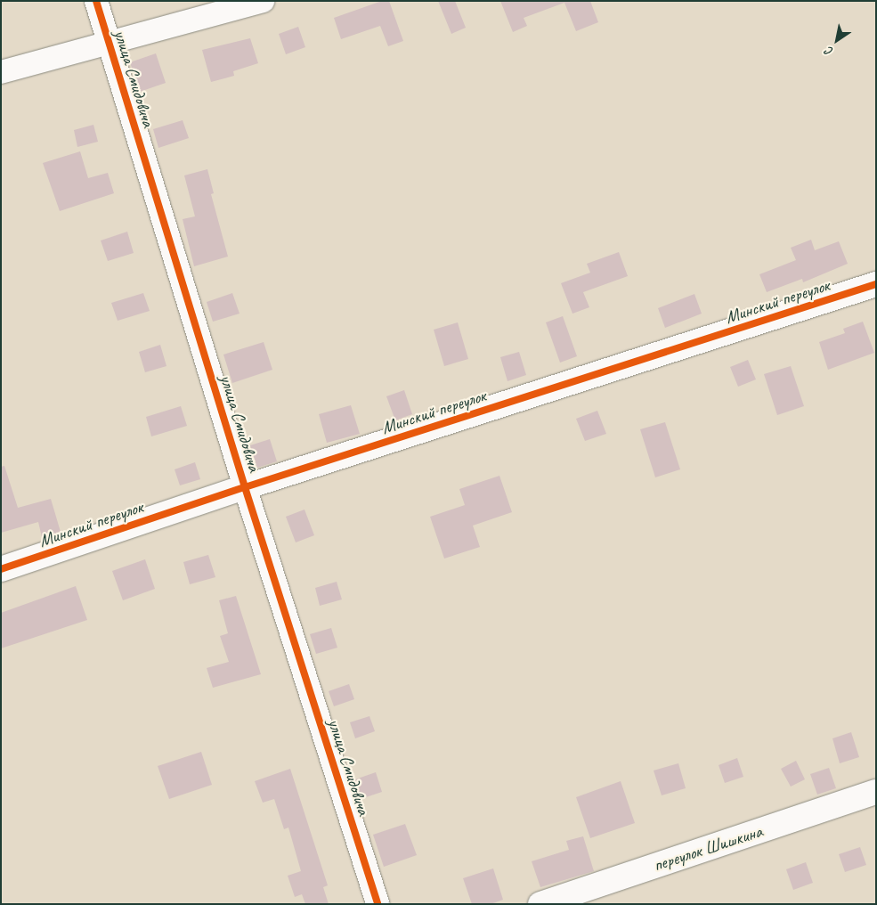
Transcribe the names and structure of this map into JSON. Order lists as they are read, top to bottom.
{
  "streets": {
    "street": ["улица Смидовича", "Минский переулок", "переулок Шишкина"]
  },
  "crossings": [
    ["улица Смидовича", "Минский переулок"]
  ],
  "north": "bottom left"
}
